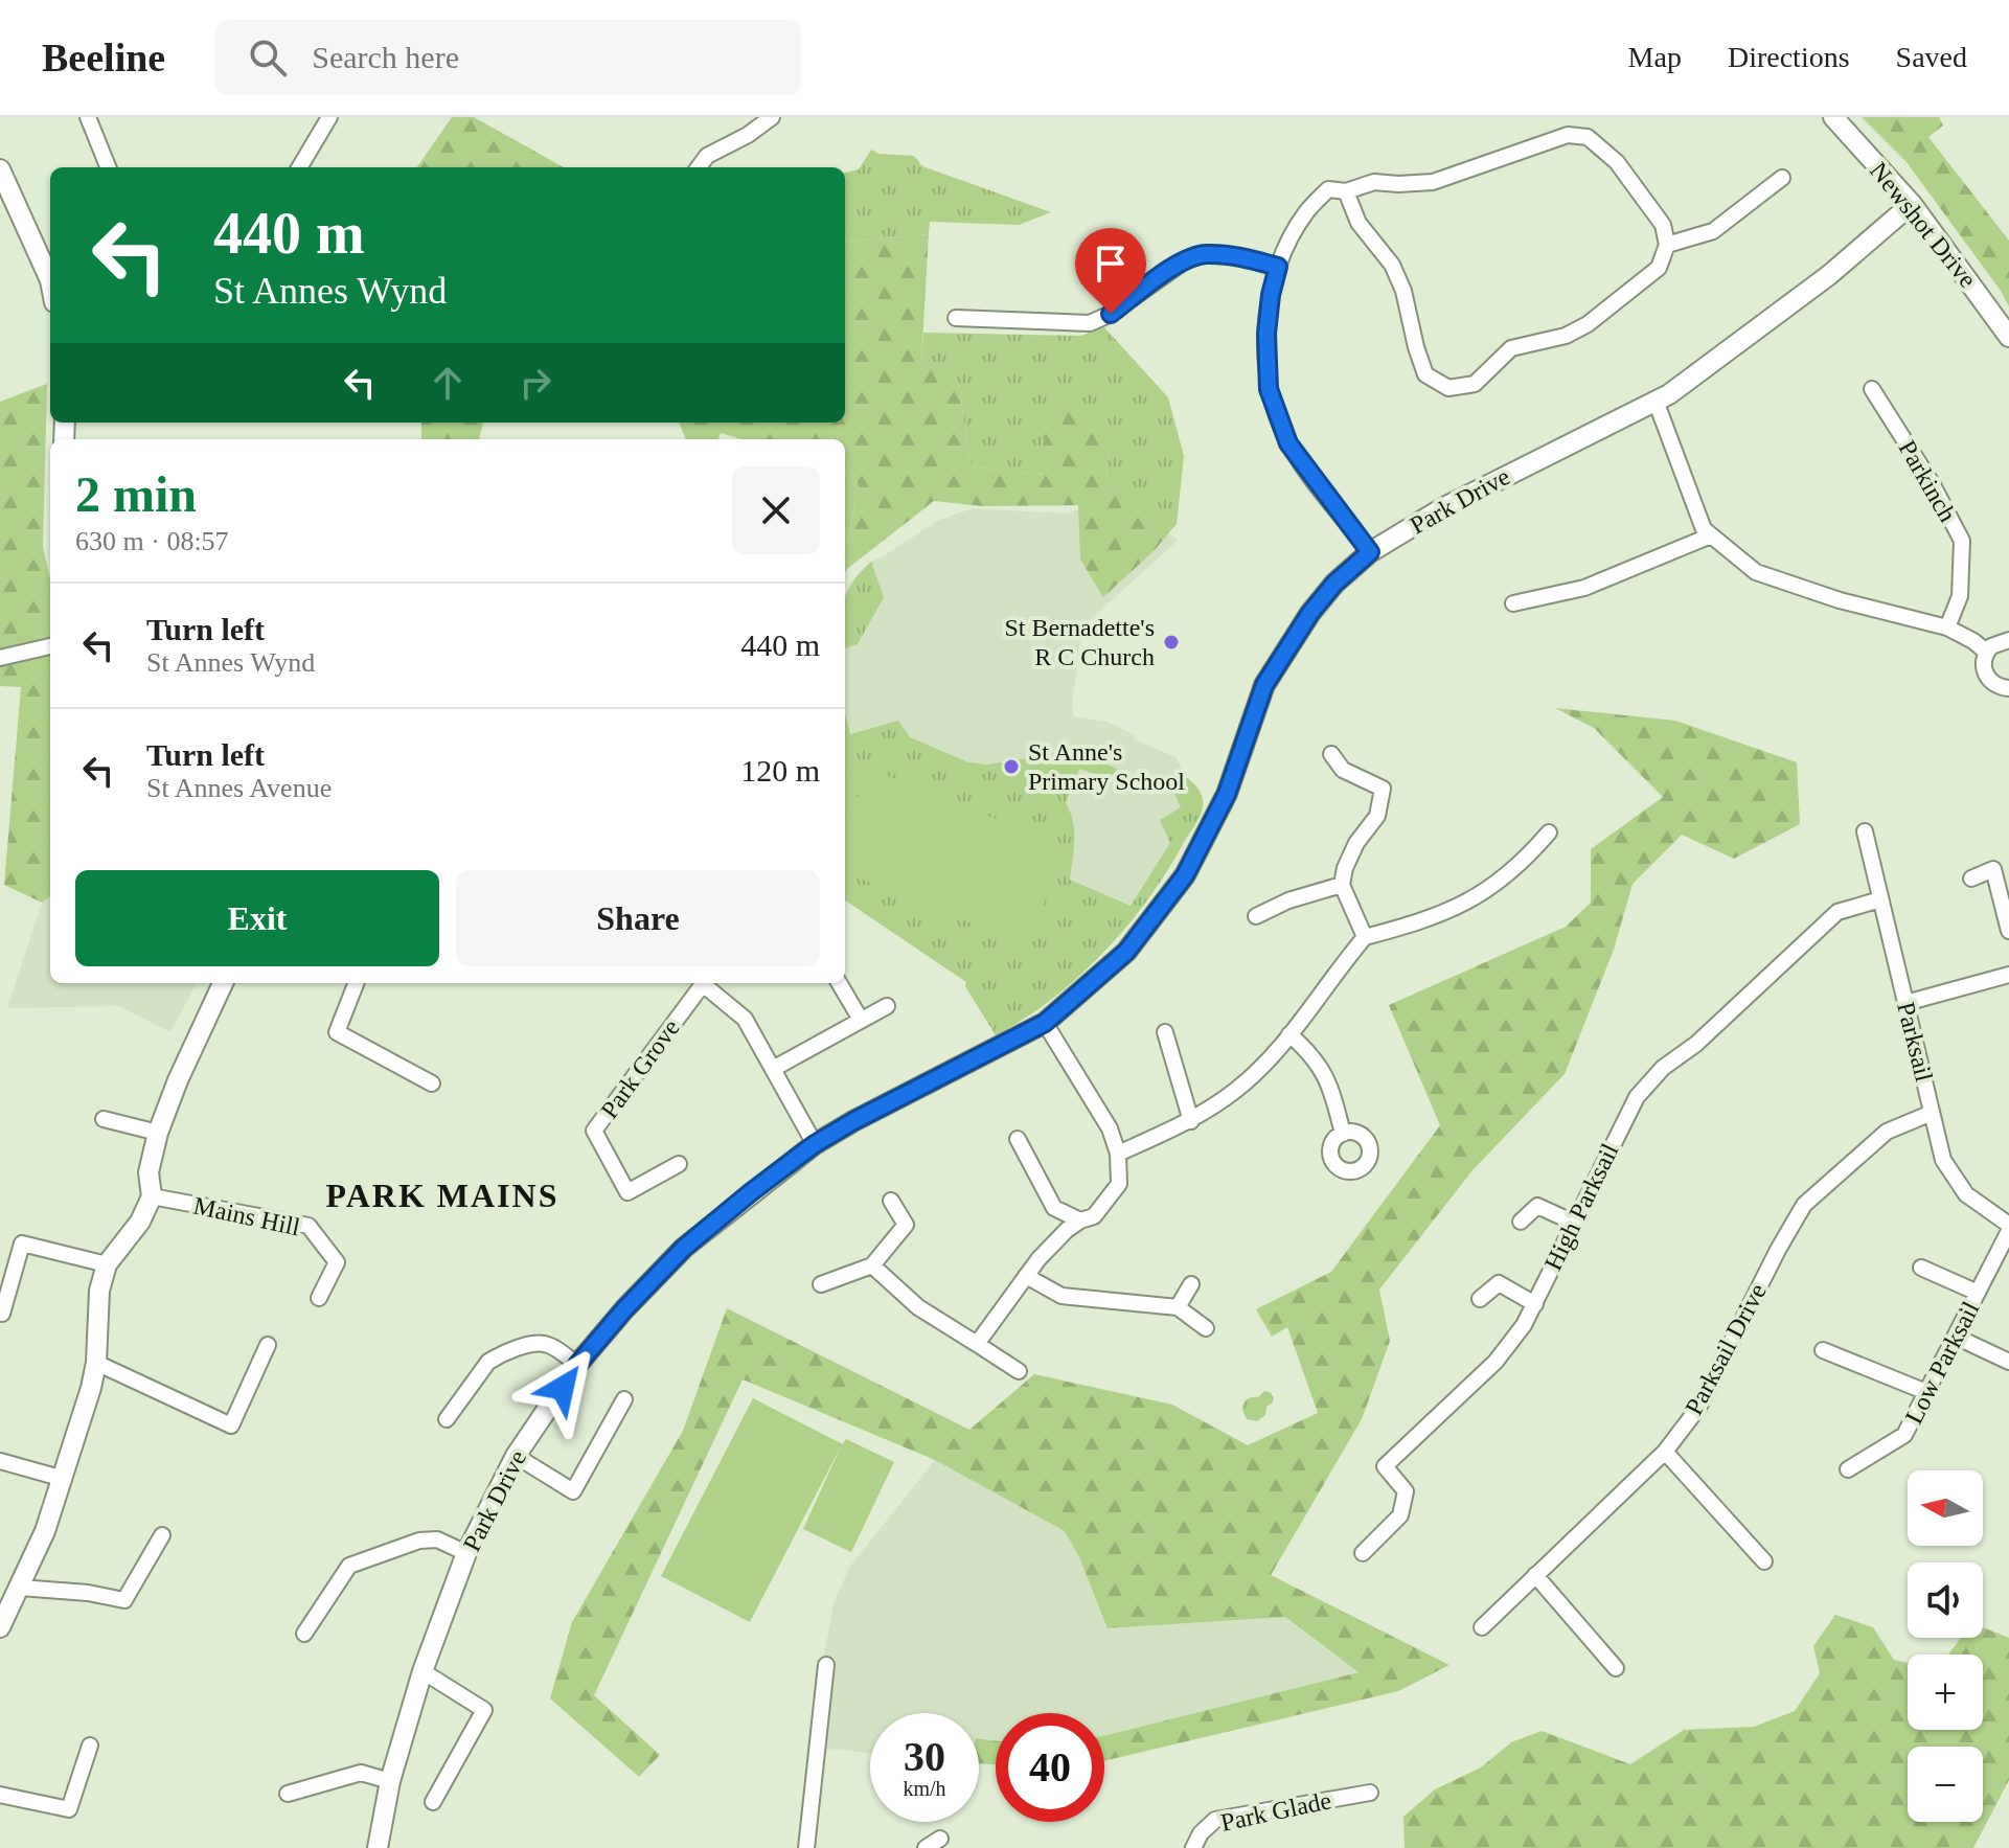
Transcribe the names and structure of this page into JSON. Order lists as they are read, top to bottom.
{
  "streets": {
    "street": [
      "Newshot Drive",
      "Parkinch",
      "Park Drive",
      "Parksail",
      "Park Grove",
      "High Parksail",
      "Mains Hill",
      "Parksail Drive",
      "Low Parksail",
      "Park Glade"
    ]
  },
  "crossings": [
    ["Newshot Drive", "Park Drive"],
    ["Park Drive", "Park Grove"],
    ["Parksail", "High Parksail"],
    ["Parksail", "Parksail Drive"],
    ["Parksail", "Low Parksail"]
  ],
  "districts": ["PARK MAINS"],
  "places": ["St Bernadette's R C Church", "St Anne's Primary School"],
  "north": "left",
  "page": {
    "header": "Beeline",
    "search": "Search here",
    "nav": ["Map", "Directions", "Saved"],
    "turn": ["440 m", "St Annes Wynd"],
    "heading": ["2 min", "630 m · 08:57"],
    "list": [
      {
        "name": "Turn left",
        "note": "St Annes Wynd",
        "value": "440 m"
      },
      {
        "name": "Turn left",
        "note": "St Annes Avenue",
        "value": "120 m"
      }
    ],
    "buttons": ["Exit", "Share"],
    "map_buttons": ["+", "−"],
    "speed": "30 km/h",
    "limit": "40"
  }
}
